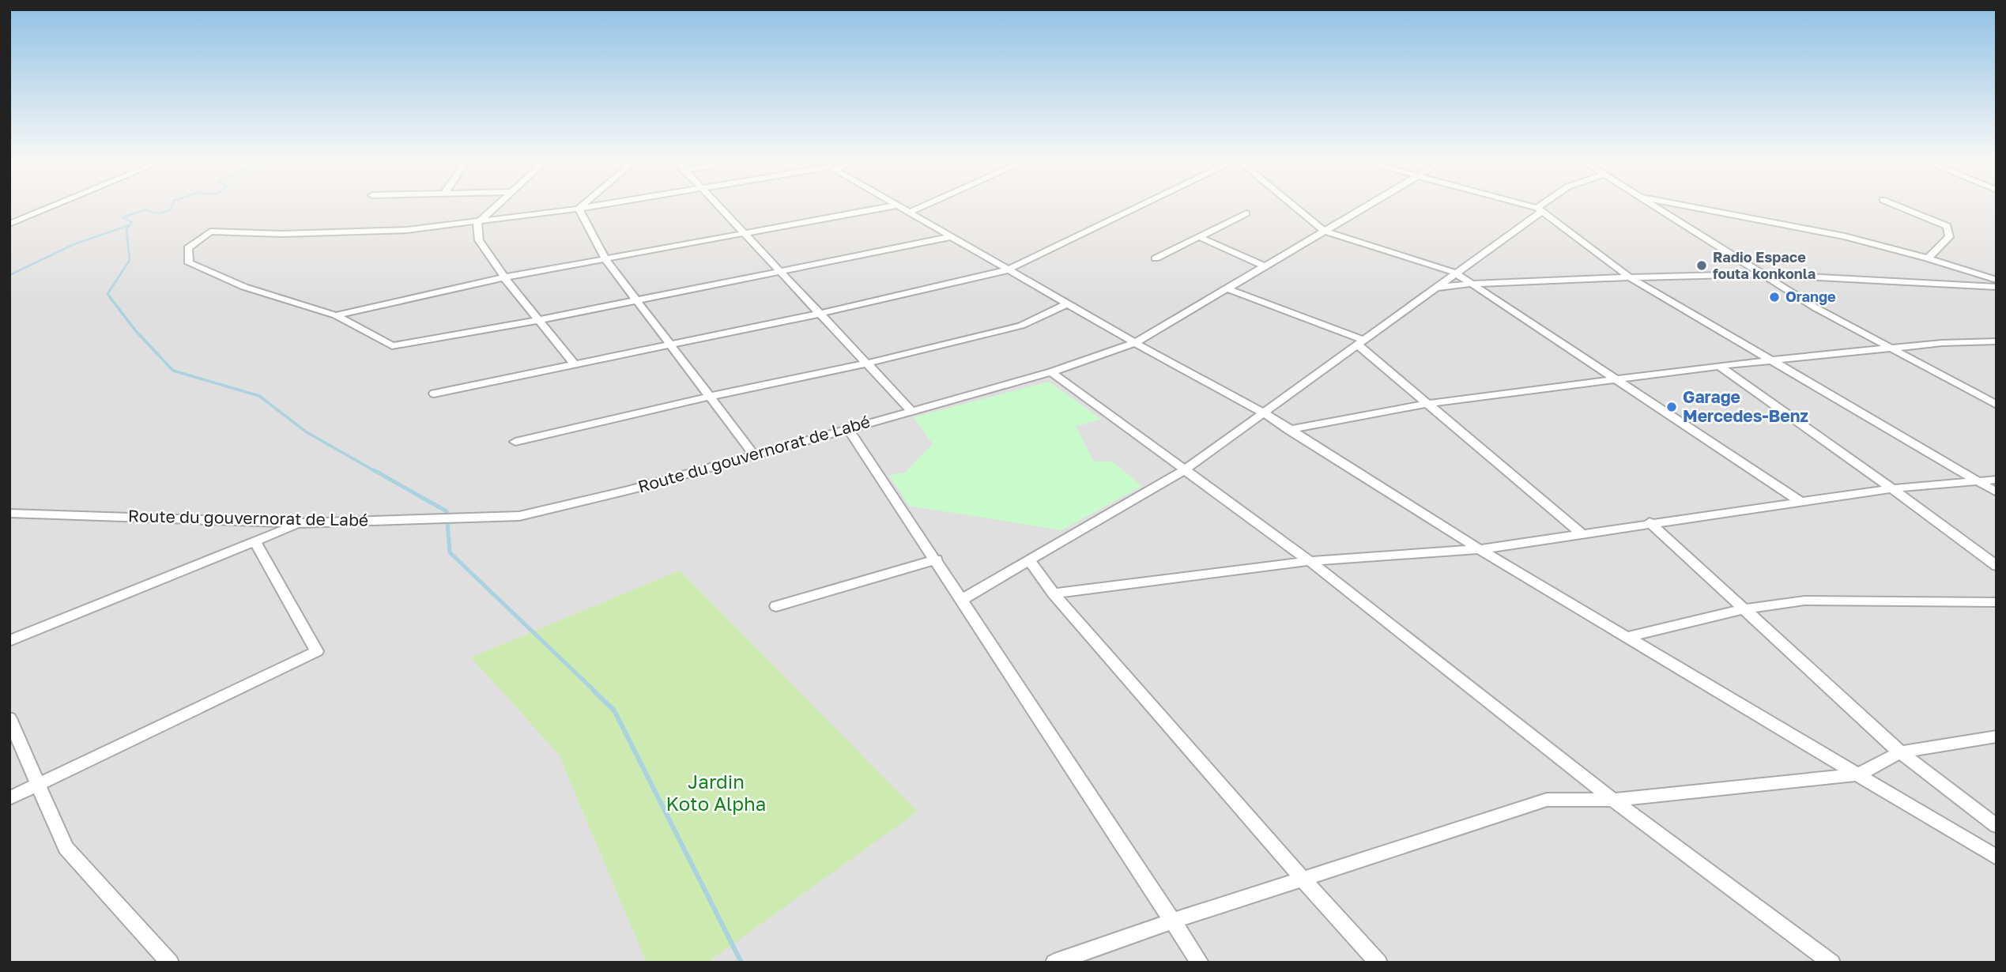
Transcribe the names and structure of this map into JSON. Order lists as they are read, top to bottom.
{
  "streets": {
    "street": ["Route du gouvernorat de Labé"]
  },
  "parks": ["Jardin Koto Alpha"],
  "places": ["Radio Espace fouta konkonla", "Orange", "Garage Mercedes-Benz"]
}
